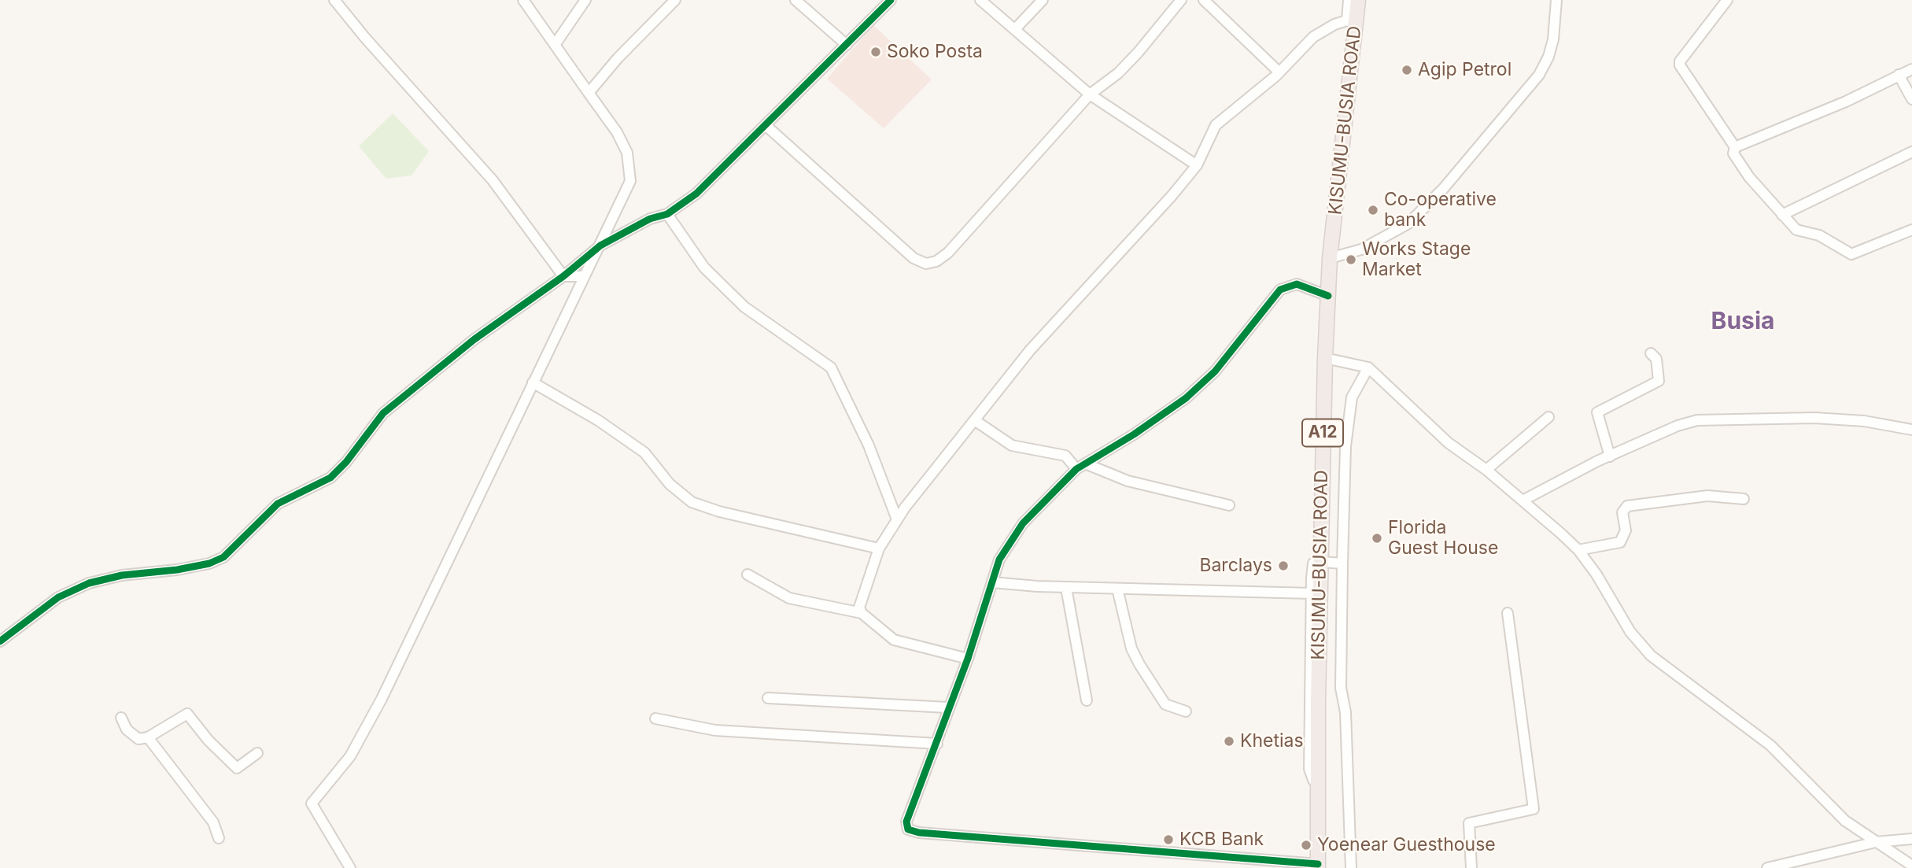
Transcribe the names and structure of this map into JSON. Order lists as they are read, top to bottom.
{
  "streets": {
    "highway": ["KISUMU-BUSIA ROAD", "A12"]
  },
  "districts": ["Busia"],
  "places": [
    "Soko Posta",
    "Agip Petrol",
    "Co-operative bank",
    "Works Stage Market",
    "Florida Guest House",
    "Barclays",
    "Khetias",
    "KCB Bank",
    "Yoenear Guesthouse"
  ]
}
